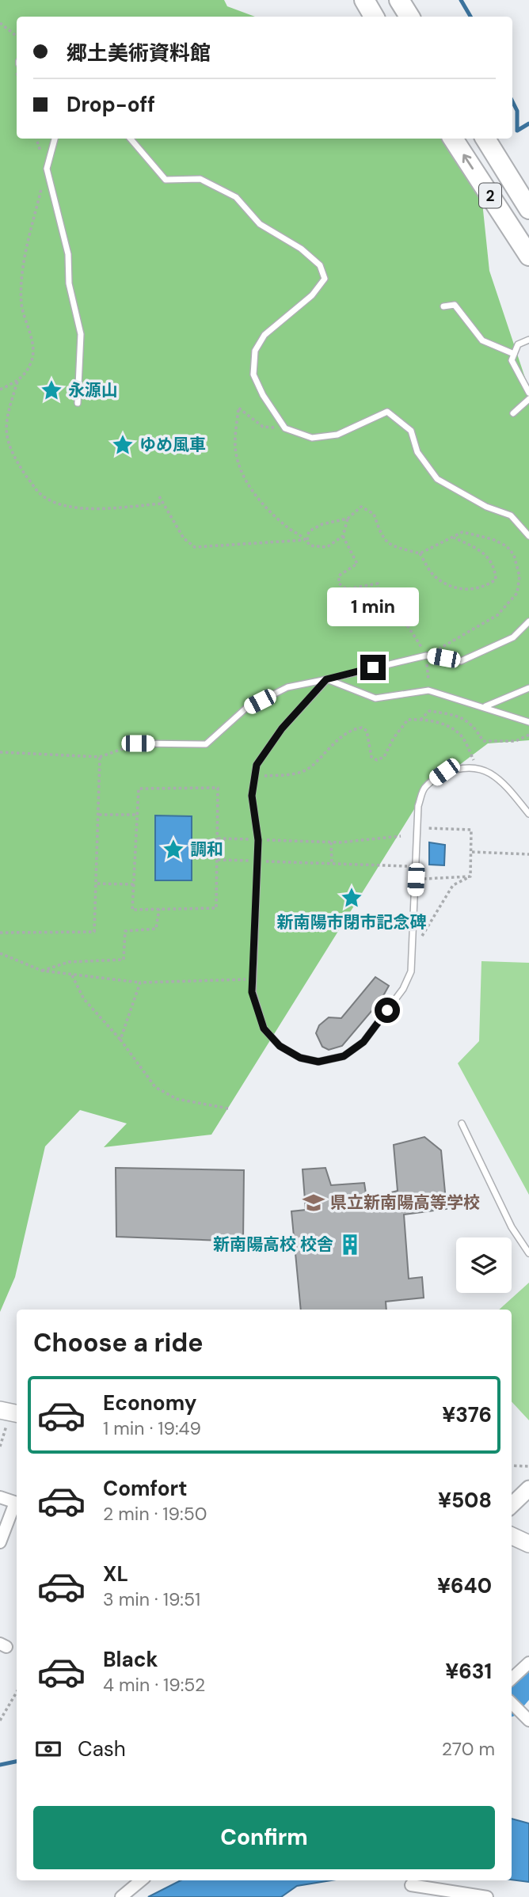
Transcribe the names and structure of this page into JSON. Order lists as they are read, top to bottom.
{
  "streets": {
    "highway": ["2"]
  },
  "places": {
    "place": [
      "永源山",
      "ゆめ風車",
      "調和",
      "新南陽市閉市記念碑"
    ],
    "school or university": ["県立新南陽高等学校"],
    "building": ["新南陽高校 校舎"]
  },
  "page": {
    "banner": ["郷土美術資料館", "Drop-off"],
    "bubble": "1 min",
    "heading": "Choose a ride",
    "list": [
      {
        "name": "Economy",
        "note": "1 min · 19:49",
        "value": "¥376"
      },
      {
        "name": "Comfort",
        "note": "2 min · 19:50",
        "value": "¥508"
      },
      {
        "name": "XL",
        "note": "3 min · 19:51",
        "value": "¥640"
      },
      {
        "name": "Black",
        "note": "4 min · 19:52",
        "value": "¥631"
      }
    ],
    "pay": ["Cash", "270 m"],
    "buttons": "Confirm"
  }
}
